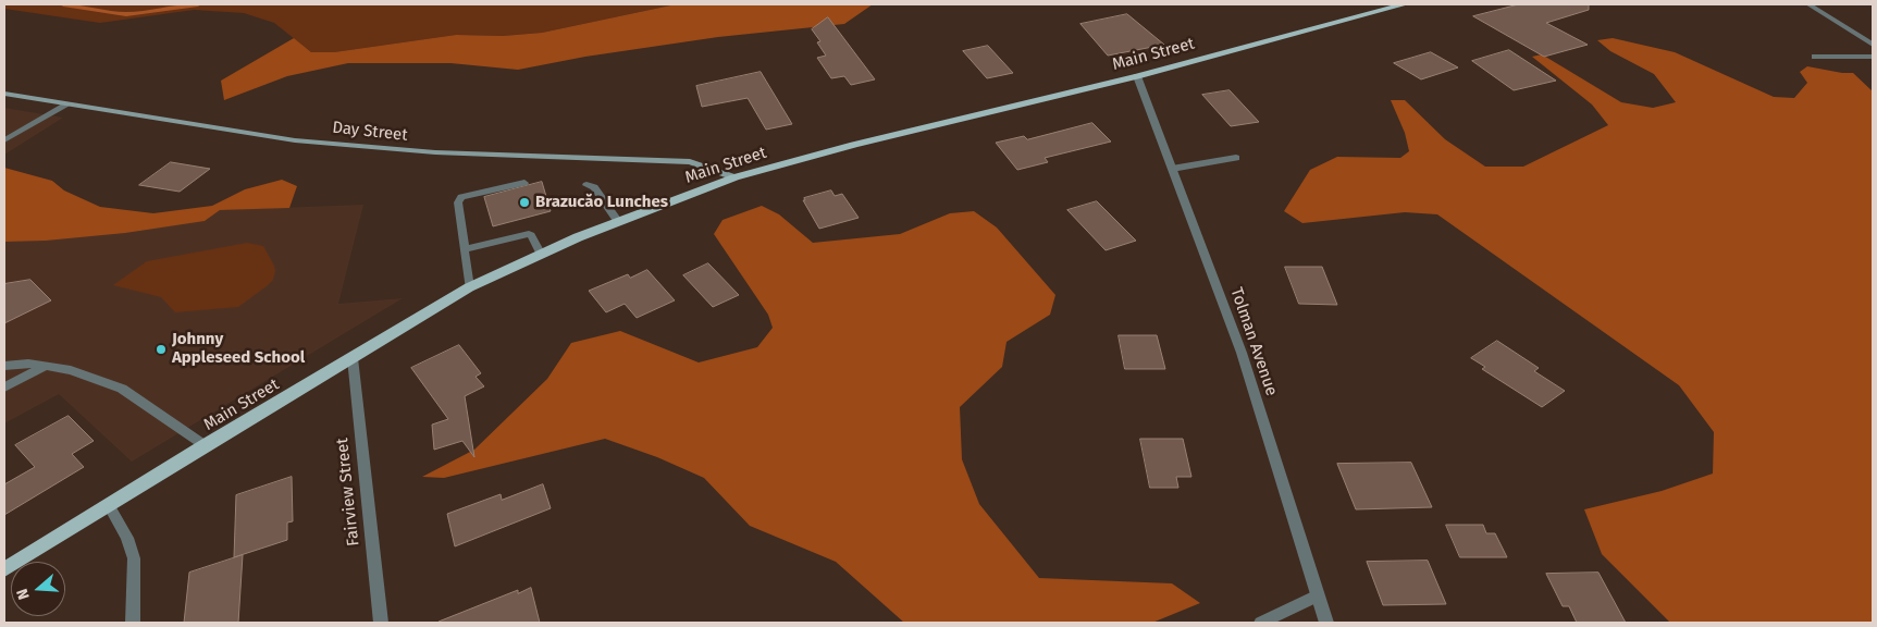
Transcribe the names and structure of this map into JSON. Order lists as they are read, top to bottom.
{
  "streets": {
    "main road": ["Main Street", "Day Street"],
    "street": ["Tolman Avenue", "Fairview Street"]
  },
  "crossings": [
    ["Main Street", "Day Street"],
    ["Main Street", "Tolman Avenue"],
    ["Main Street", "Fairview Street"]
  ],
  "places": ["Brazucăo Lunches", "Johnny Appleseed School"],
  "north": "left"
}
